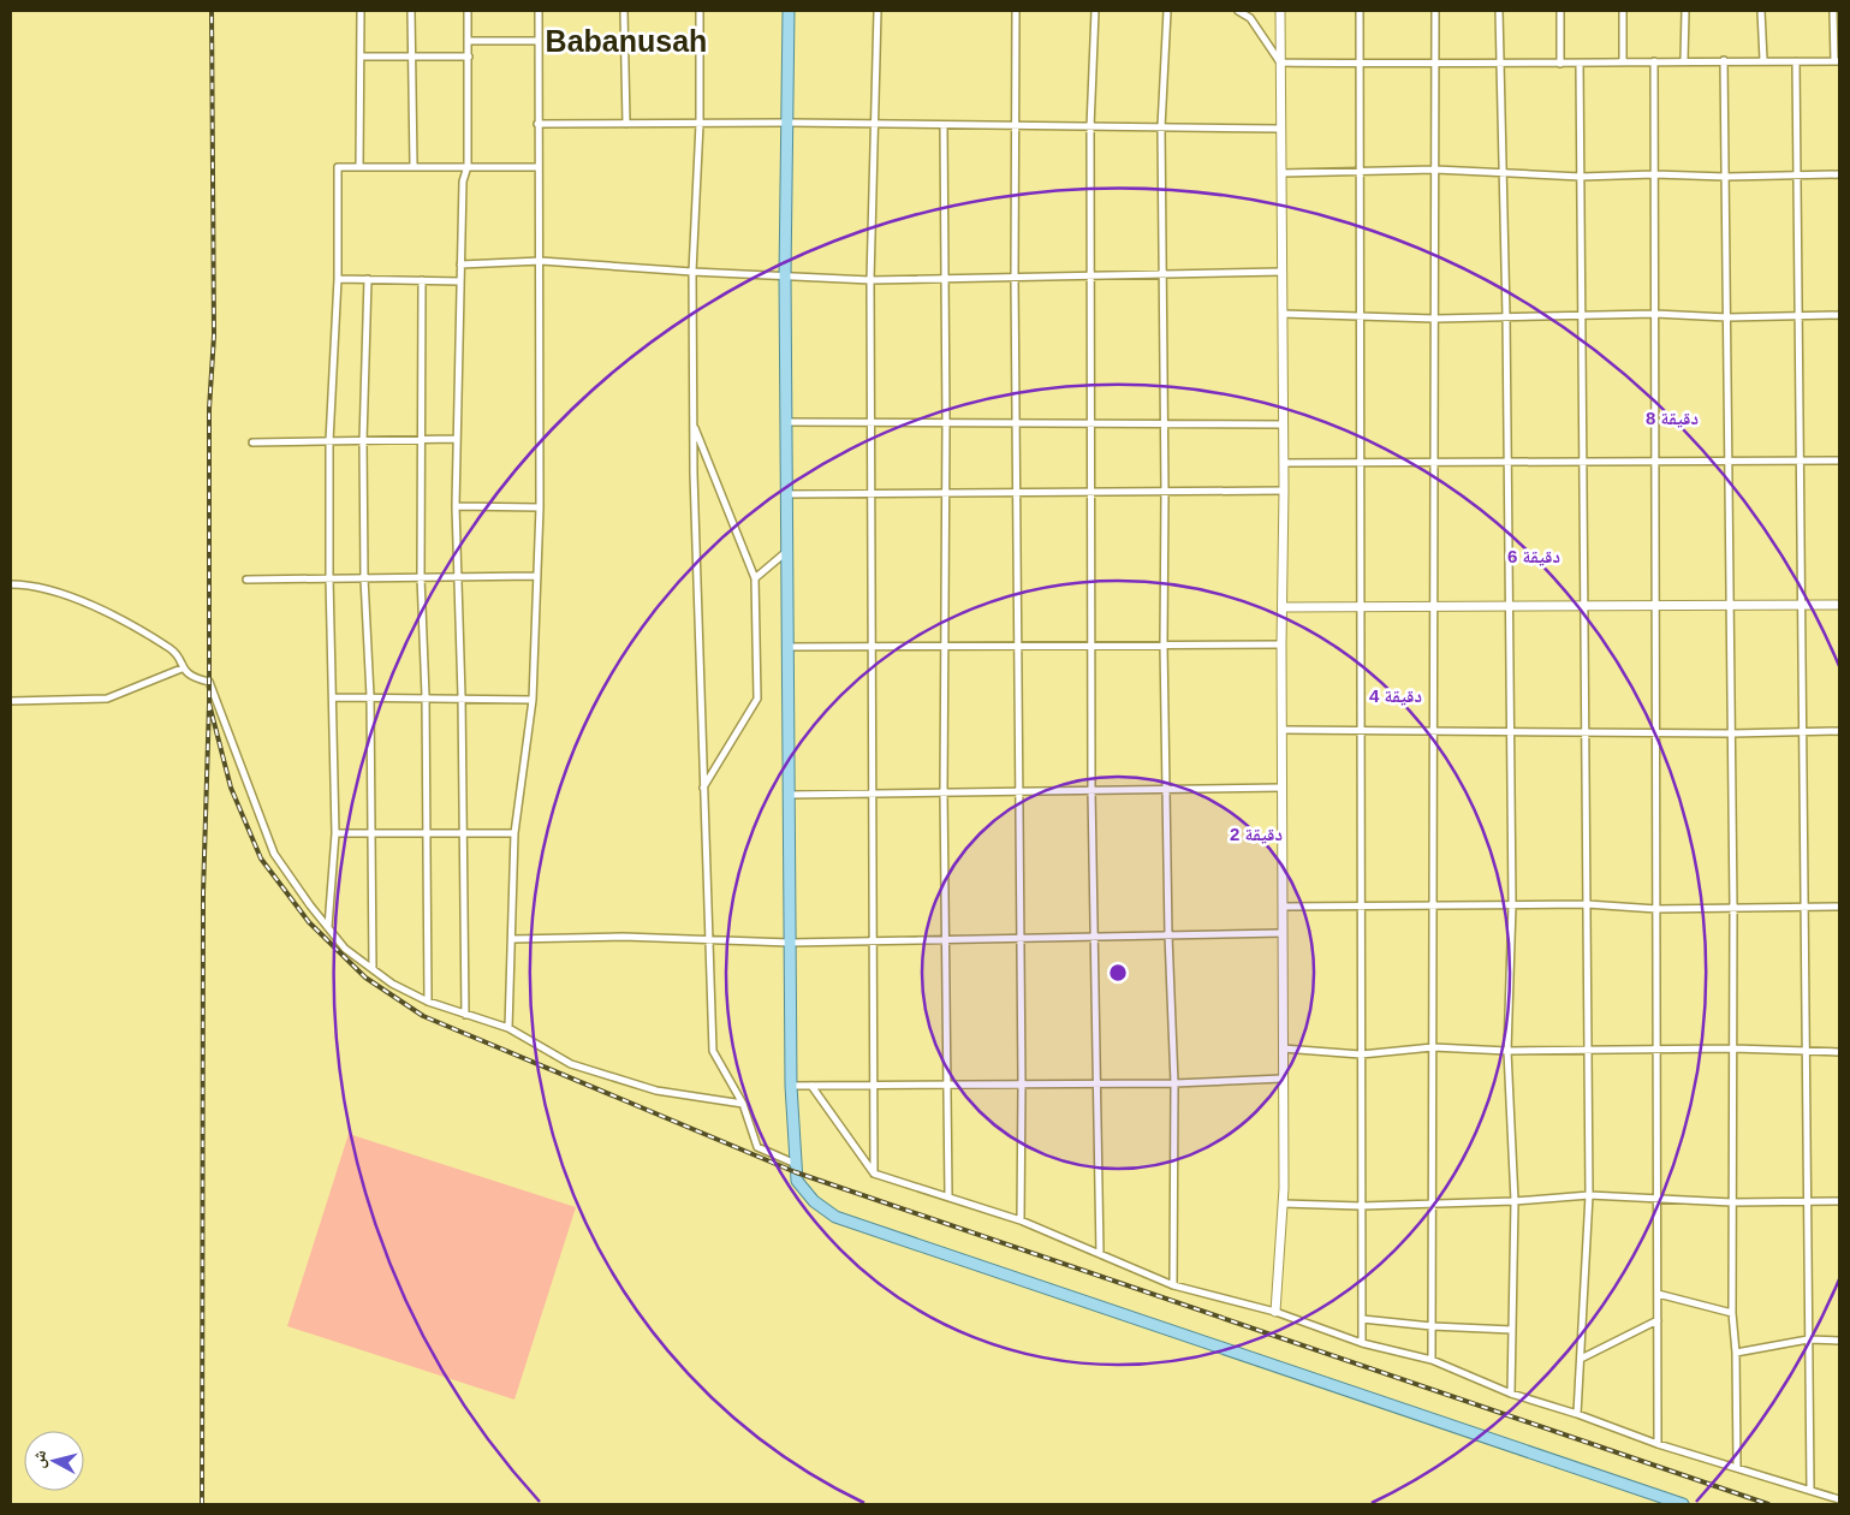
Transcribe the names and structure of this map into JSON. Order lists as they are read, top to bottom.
{
  "districts": ["Babanusah"],
  "north": "left",
  "rings": [
    "8 دقيقة",
    "6 دقيقة",
    "4 دقيقة",
    "2 دقيقة"
  ]
}
